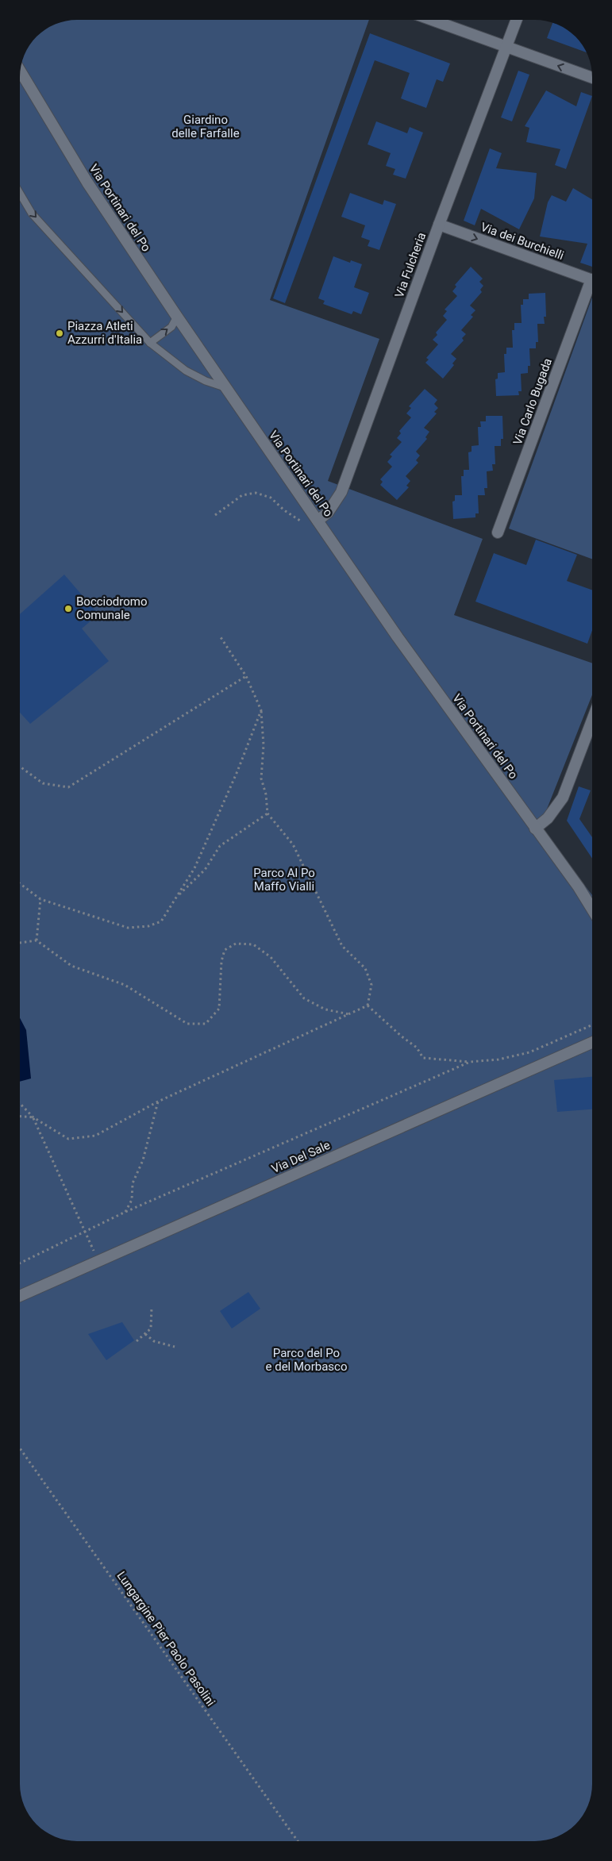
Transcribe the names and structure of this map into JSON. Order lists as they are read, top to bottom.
{
  "streets": {
    "street": [
      "Via Portinari del Po",
      "Via dei Burchielli",
      "Via Fulcheria",
      "Via Carlo Bugada",
      "Via Del Sale"
    ],
    "path": ["Lungargine Pier Paolo Pasolini"]
  },
  "crossings": [
    ["Via Portinari del Po", "Via Fulcheria"],
    ["Via dei Burchielli", "Via Fulcheria"]
  ],
  "one_way": ["Via dei Burchielli"],
  "parks": ["Giardino delle Farfalle", "Parco Al Po Maffo Vialli", "Parco del Po e del Morbasco"],
  "places": ["Piazza Atleti Azzurri d'Italia", "Bocciodromo Comunale"]
}
